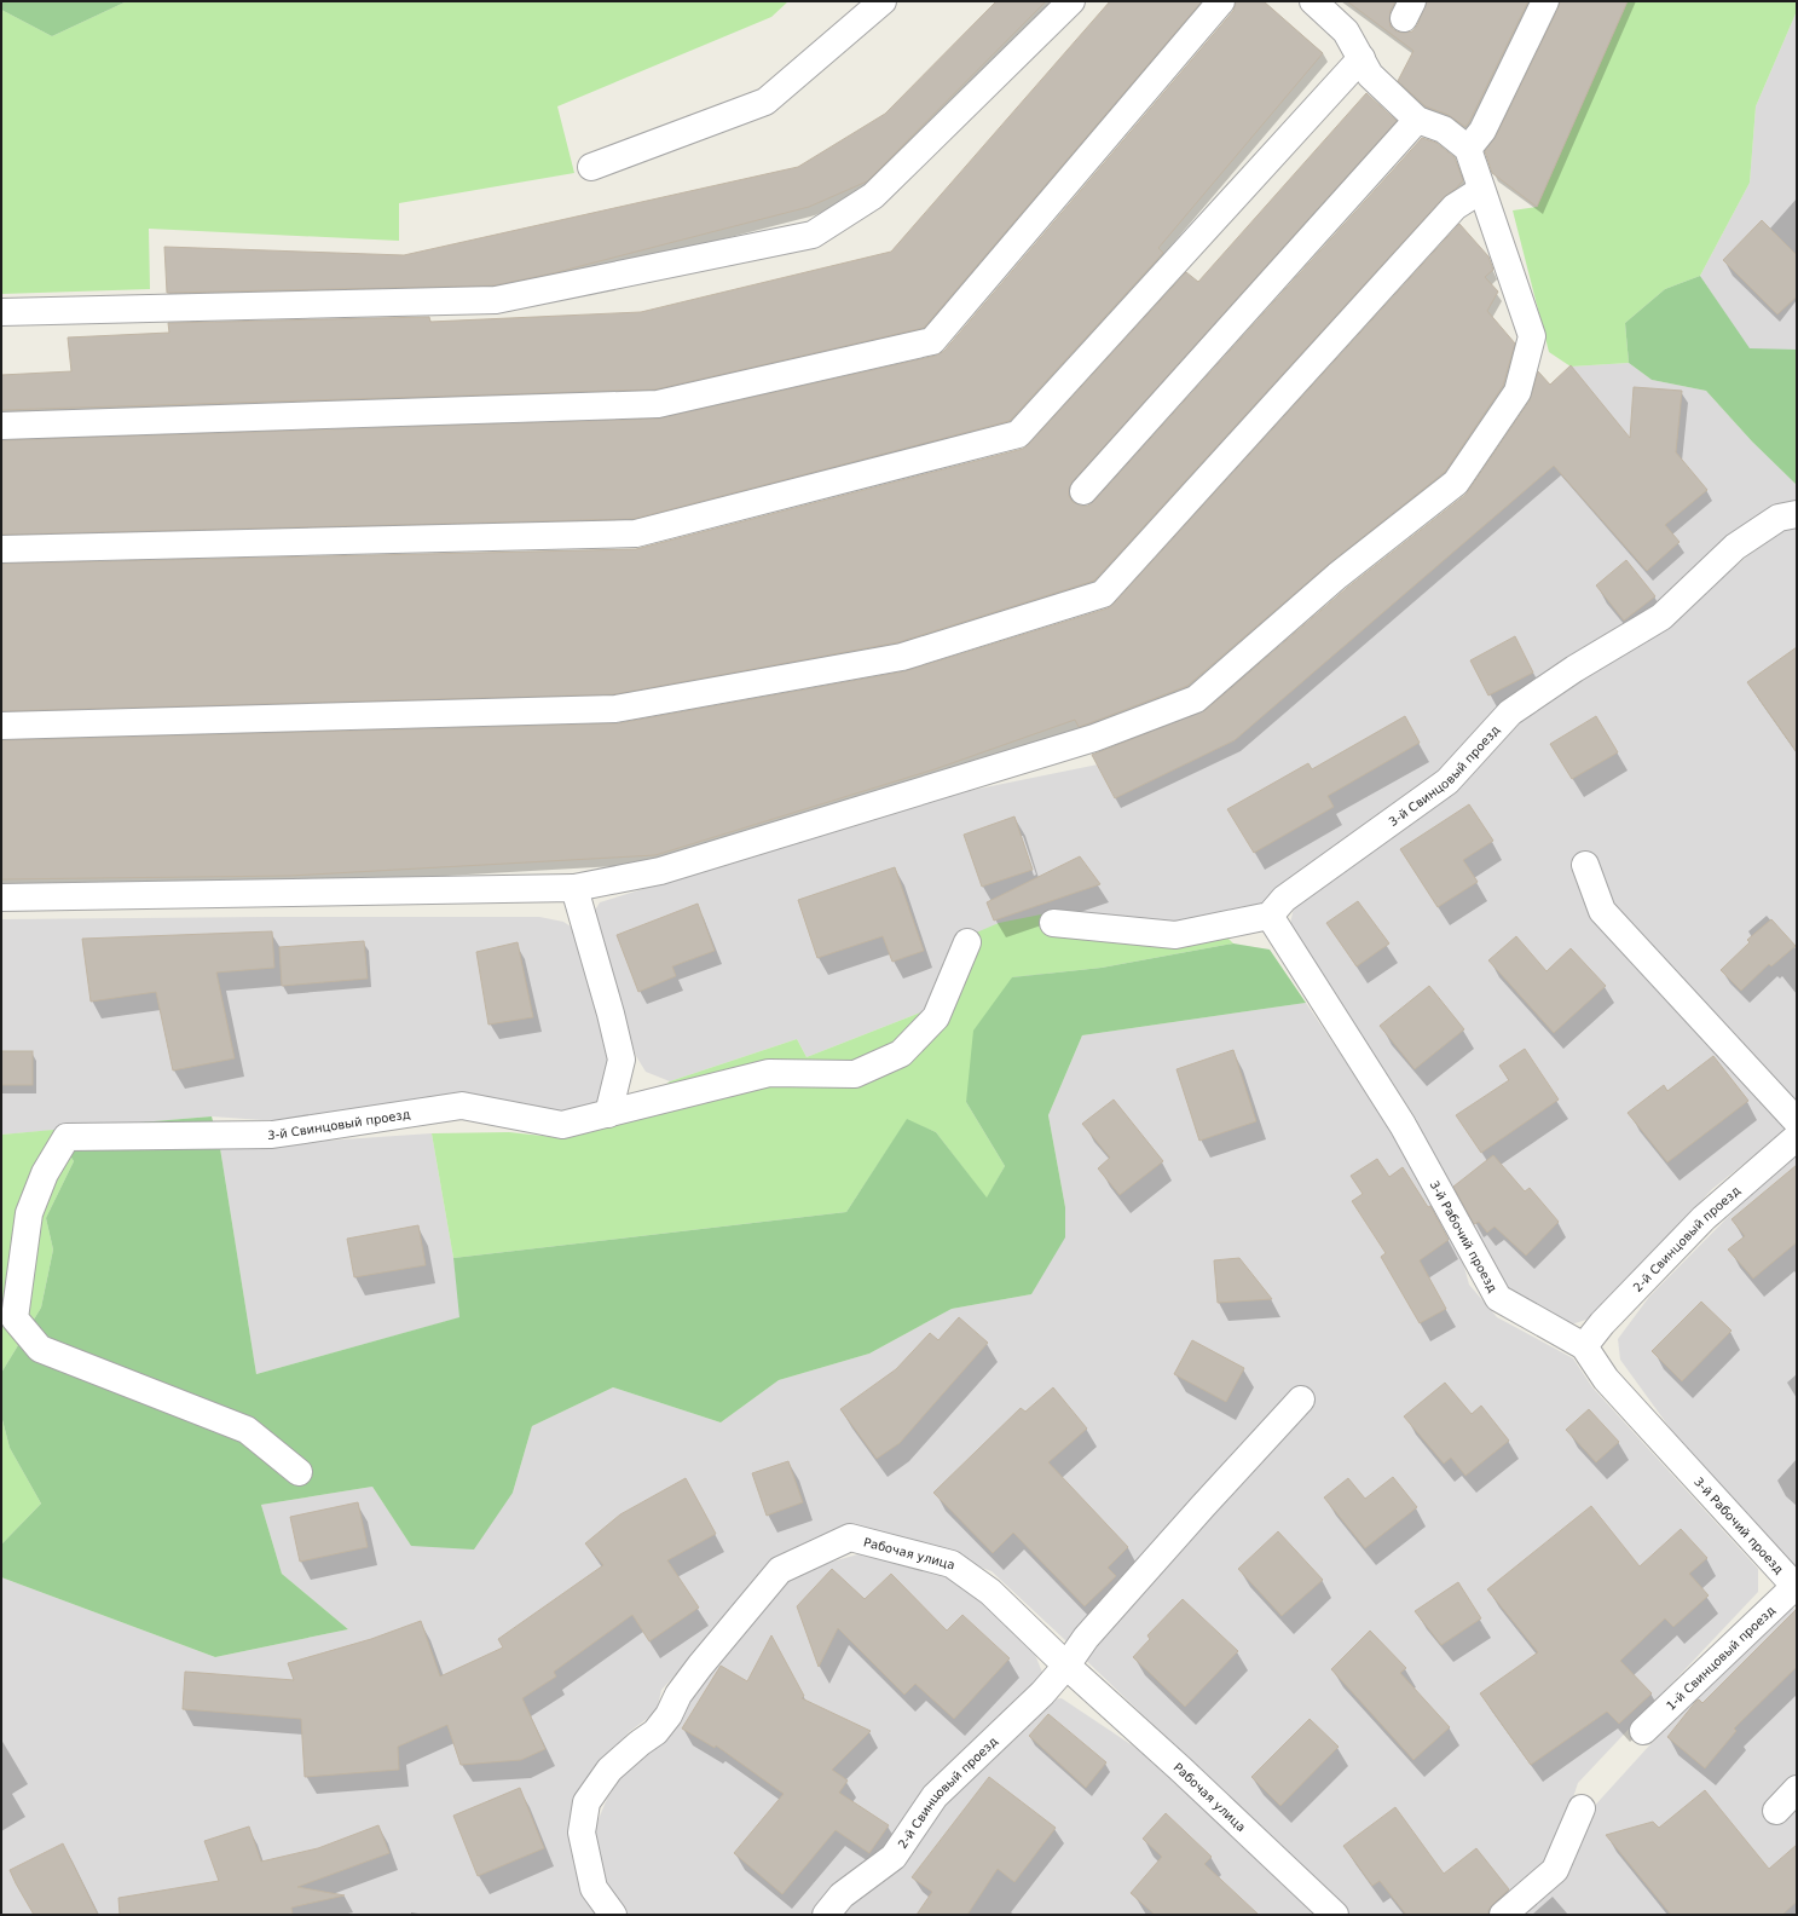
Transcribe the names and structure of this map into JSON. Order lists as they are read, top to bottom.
{
  "streets": {
    "street": [
      "3-й Свинцовый проезд",
      "3-й Рабочий проезд",
      "2-й Свинцовый проезд",
      "Рабочая улица",
      "1-й Свинцовый проезд"
    ]
  },
  "crossings": [
    ["3-й Свинцовый проезд", "3-й Рабочий проезд"],
    ["3-й Рабочий проезд", "2-й Свинцовый проезд"],
    ["3-й Рабочий проезд", "1-й Свинцовый проезд"],
    ["2-й Свинцовый проезд", "Рабочая улица"]
  ]
}
